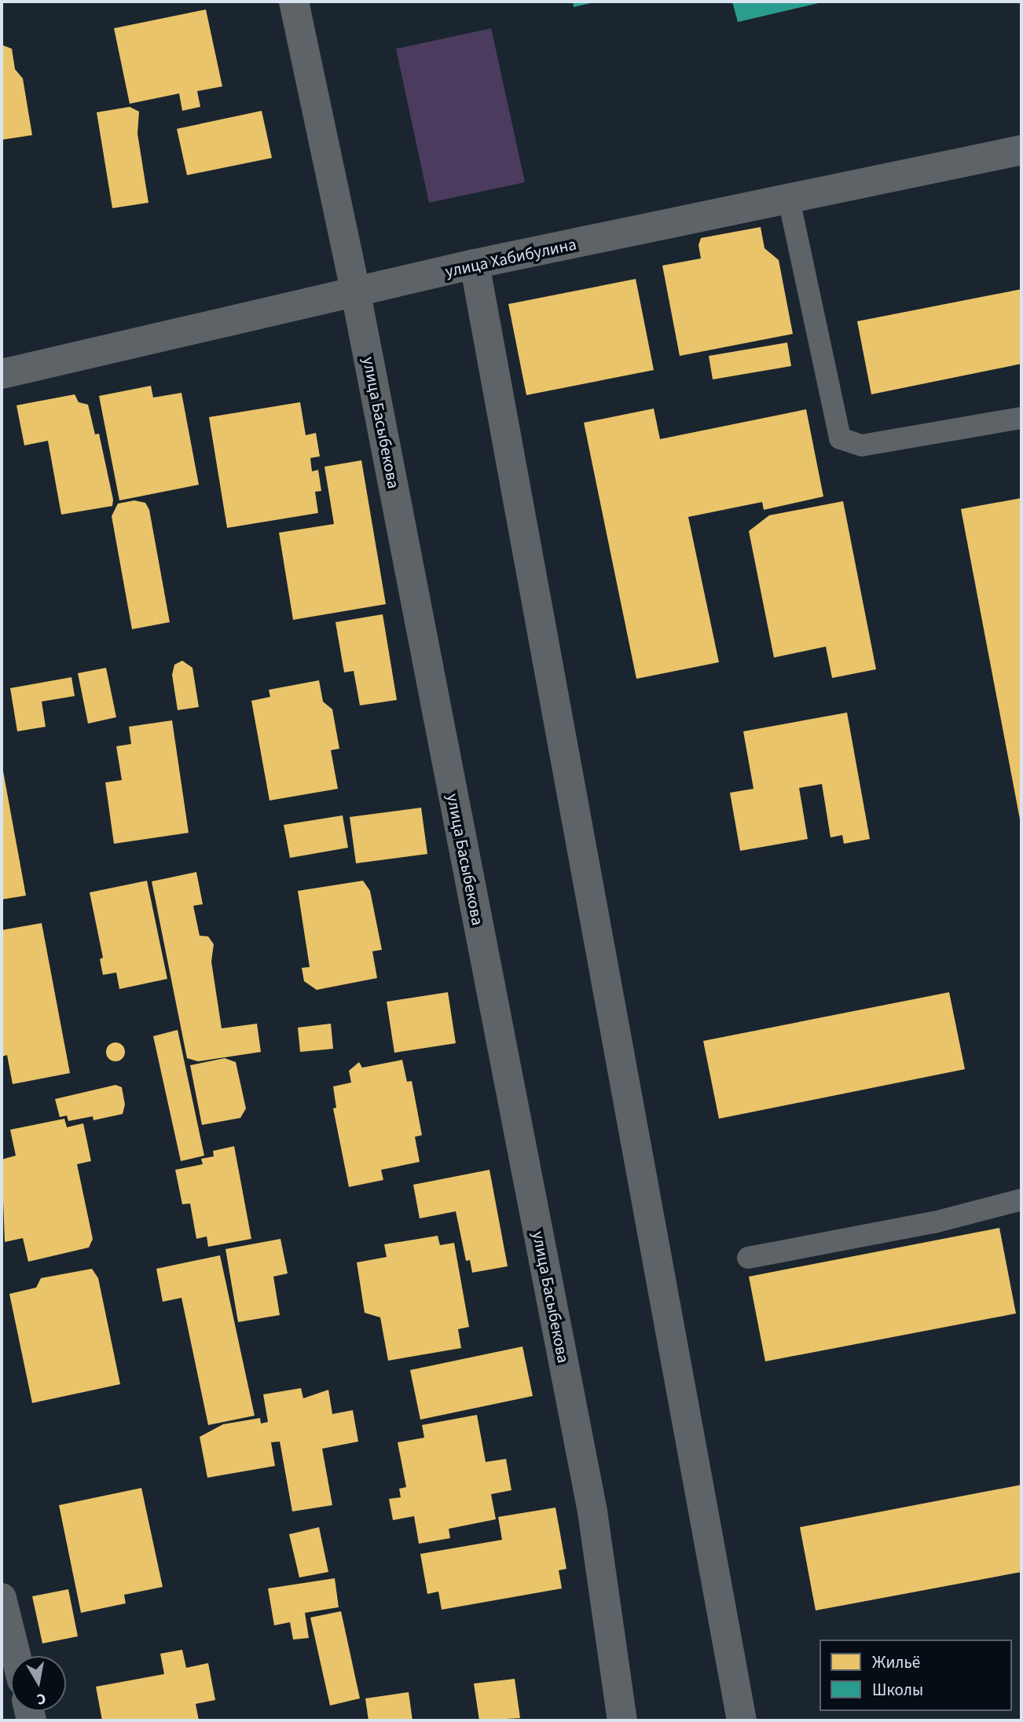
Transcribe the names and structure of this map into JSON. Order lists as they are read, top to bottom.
{
  "streets": {
    "street": ["улица Хабибулина", "улица Басыбекова"]
  },
  "crossings": [
    ["улица Хабибулина", "улица Басыбекова"]
  ],
  "legend": ["Жильё", "Школы"],
  "north": "bottom"
}
